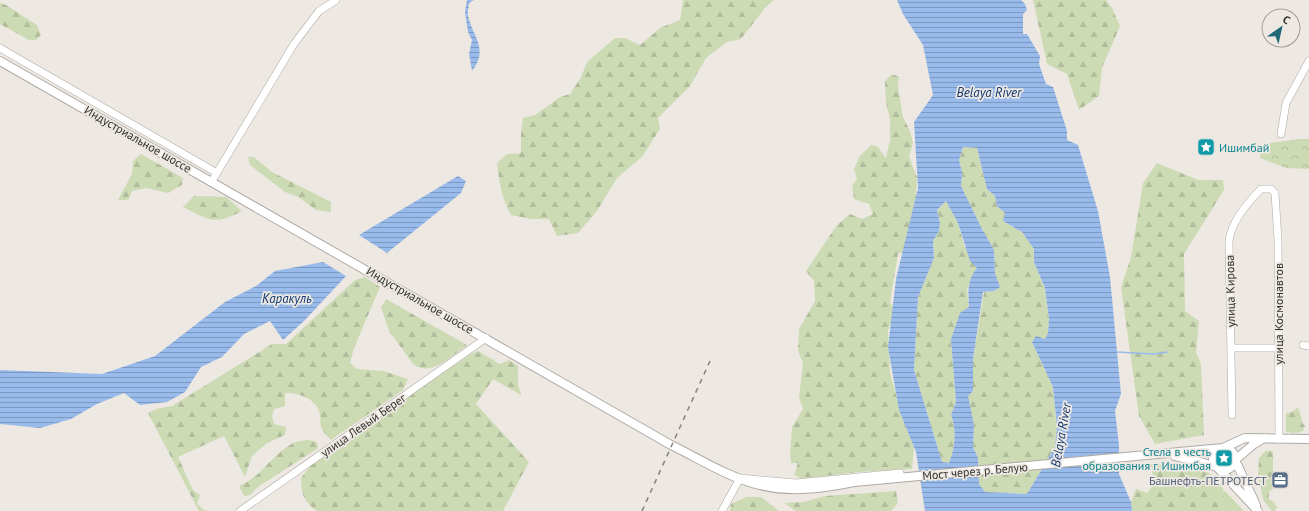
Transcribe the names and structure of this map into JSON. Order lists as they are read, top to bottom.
{
  "streets": {
    "main road": ["Индустриальное шоссе", "Мост через р. Белую"],
    "street": ["улица Кирова", "улица Космонавтов", "улица Левый Берег"]
  },
  "crossings": [
    ["Индустриальное шоссе", "улица Левый Берег"],
    ["Индустриальное шоссе", "Мост через р. Белую"],
    ["улица Кирова", "улица Космонавтов"],
    ["улица Космонавтов", "Мост через р. Белую"]
  ],
  "water": ["Belaya River", "Каракуль"],
  "places": {
    "place": ["Ишимбай", "Стела в честь образования г. Ишимбая"],
    "office": ["Башнефть-ПЕТРОТЕСТ"]
  },
  "north": "top right"
}
